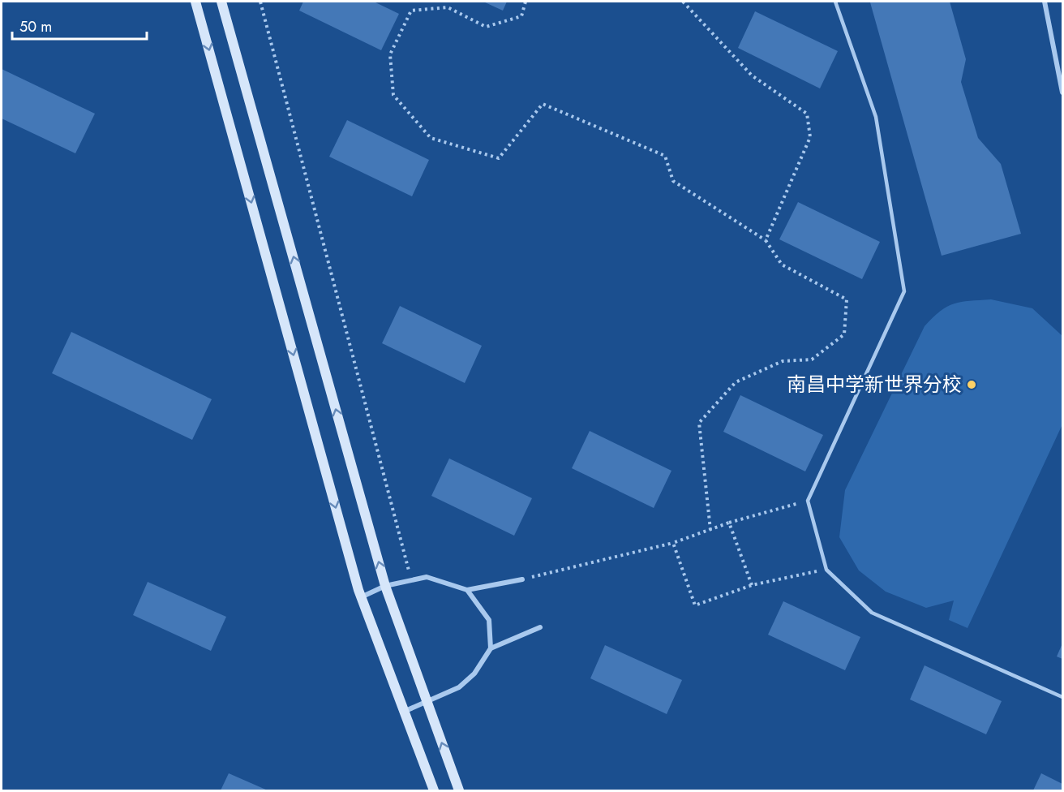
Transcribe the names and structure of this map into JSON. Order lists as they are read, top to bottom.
{
  "places": ["南昌中学新世界分校"],
  "scale_bar": "50 m"
}
